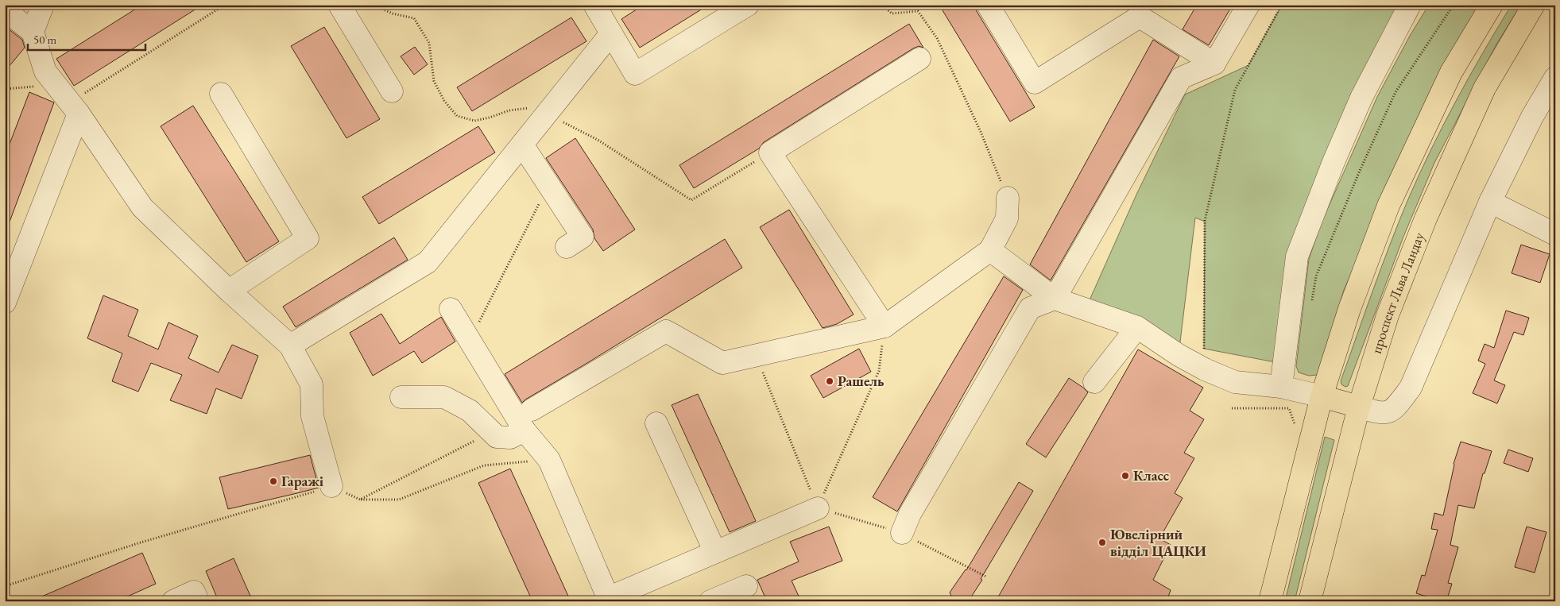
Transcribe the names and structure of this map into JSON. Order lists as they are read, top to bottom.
{
  "streets": {
    "main road": ["проспект Льва Ландау"]
  },
  "places": [
    "Рашель",
    "Класс",
    "Гаражі",
    "Ювелірний відділ ЦАЦКИ"
  ],
  "scale_bar": "50 m"
}
